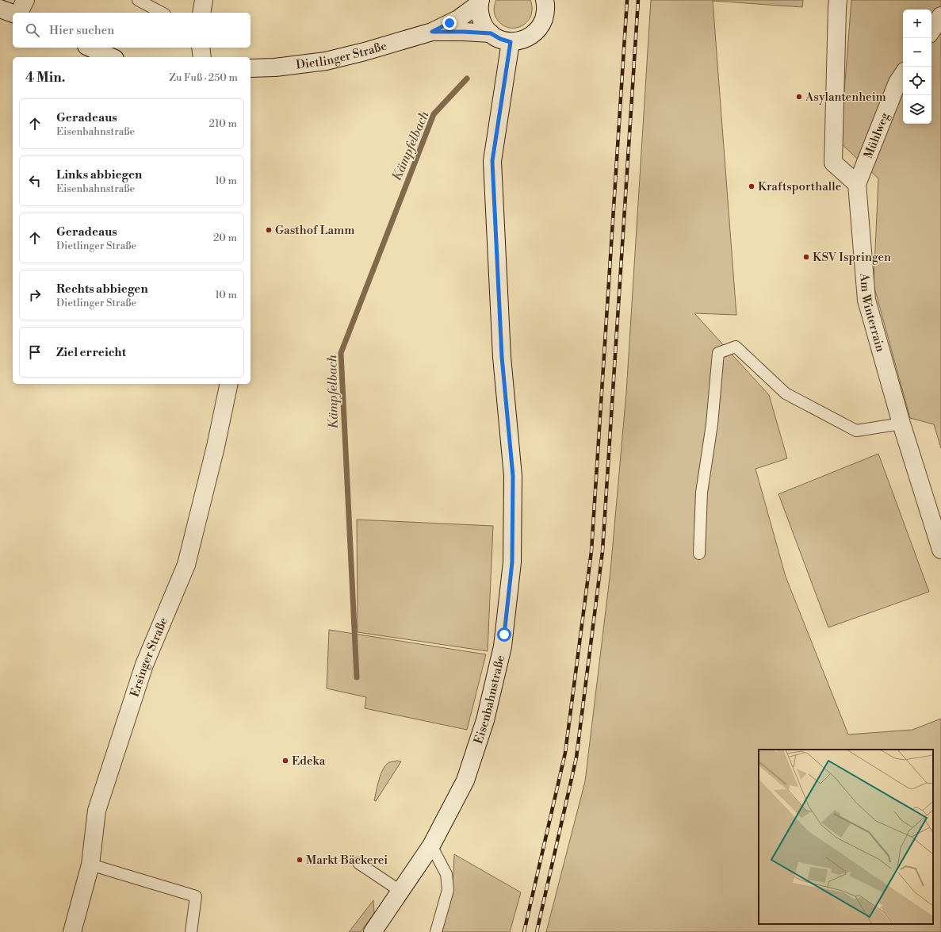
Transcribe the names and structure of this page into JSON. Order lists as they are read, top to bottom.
{
  "streets": {
    "street": [
      "Dietlinger Straße",
      "Mühlweg",
      "Am Winterrain",
      "Ersinger Straße",
      "Eisenbahnstraße"
    ]
  },
  "crossings": [
    ["Mühlweg", "Am Winterrain"]
  ],
  "water": ["Kämpfelbach"],
  "places": [
    "Asylantenheim",
    "Kraftsporthalle",
    "Gasthof Lamm",
    "KSV Ispringen",
    "Edeka",
    "Markt Bäckerei"
  ],
  "page": {
    "map_buttons": ["+", "−"],
    "search": "Hier suchen",
    "heading": ["4 Min.", "Zu Fuß · 250 m"],
    "list": [
      ["Geradeaus", "Eisenbahnstraße", "210 m"],
      ["Links abbiegen", "Eisenbahnstraße", "10 m"],
      ["Geradeaus", "Dietlinger Straße", "20 m"],
      ["Rechts abbiegen", "Dietlinger Straße", "10 m"],
      "Ziel erreicht"
    ]
  }
}
